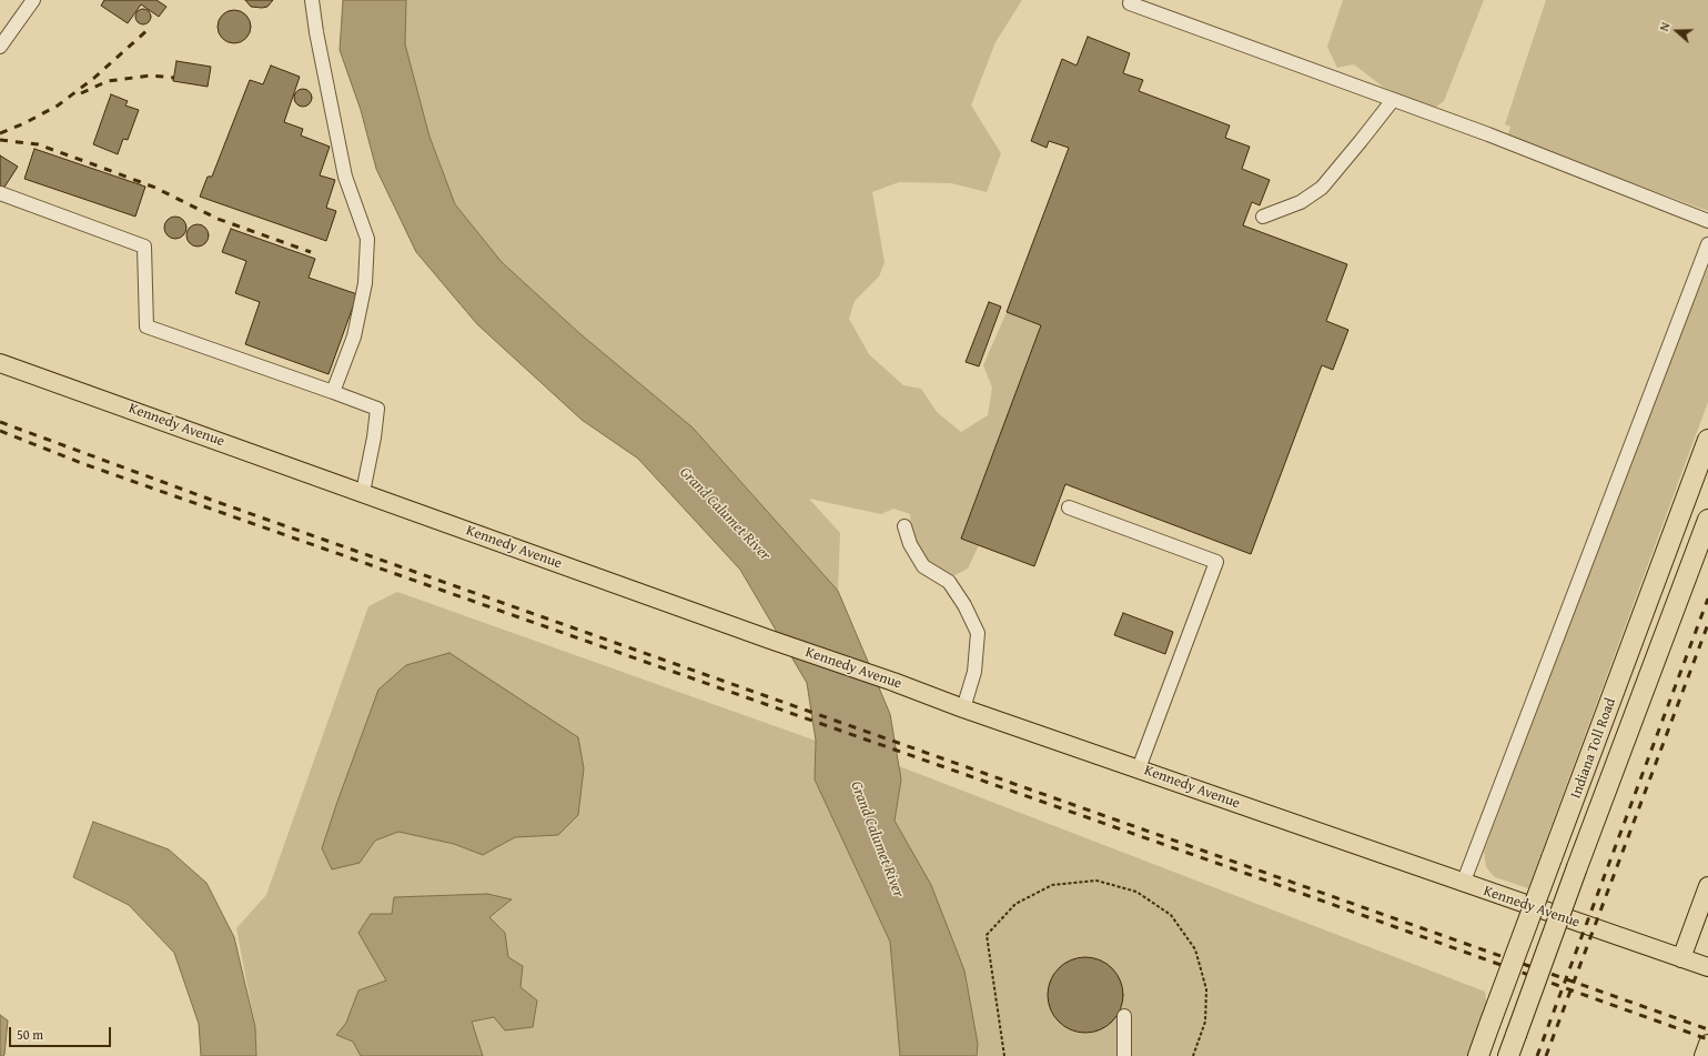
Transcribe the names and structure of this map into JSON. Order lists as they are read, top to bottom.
{
  "streets": {
    "highway": ["Indiana Toll Road"],
    "main road": ["Kennedy Avenue"]
  },
  "water": ["Grand Calumet River"],
  "scale_bar": "50 m",
  "north": "left"
}
